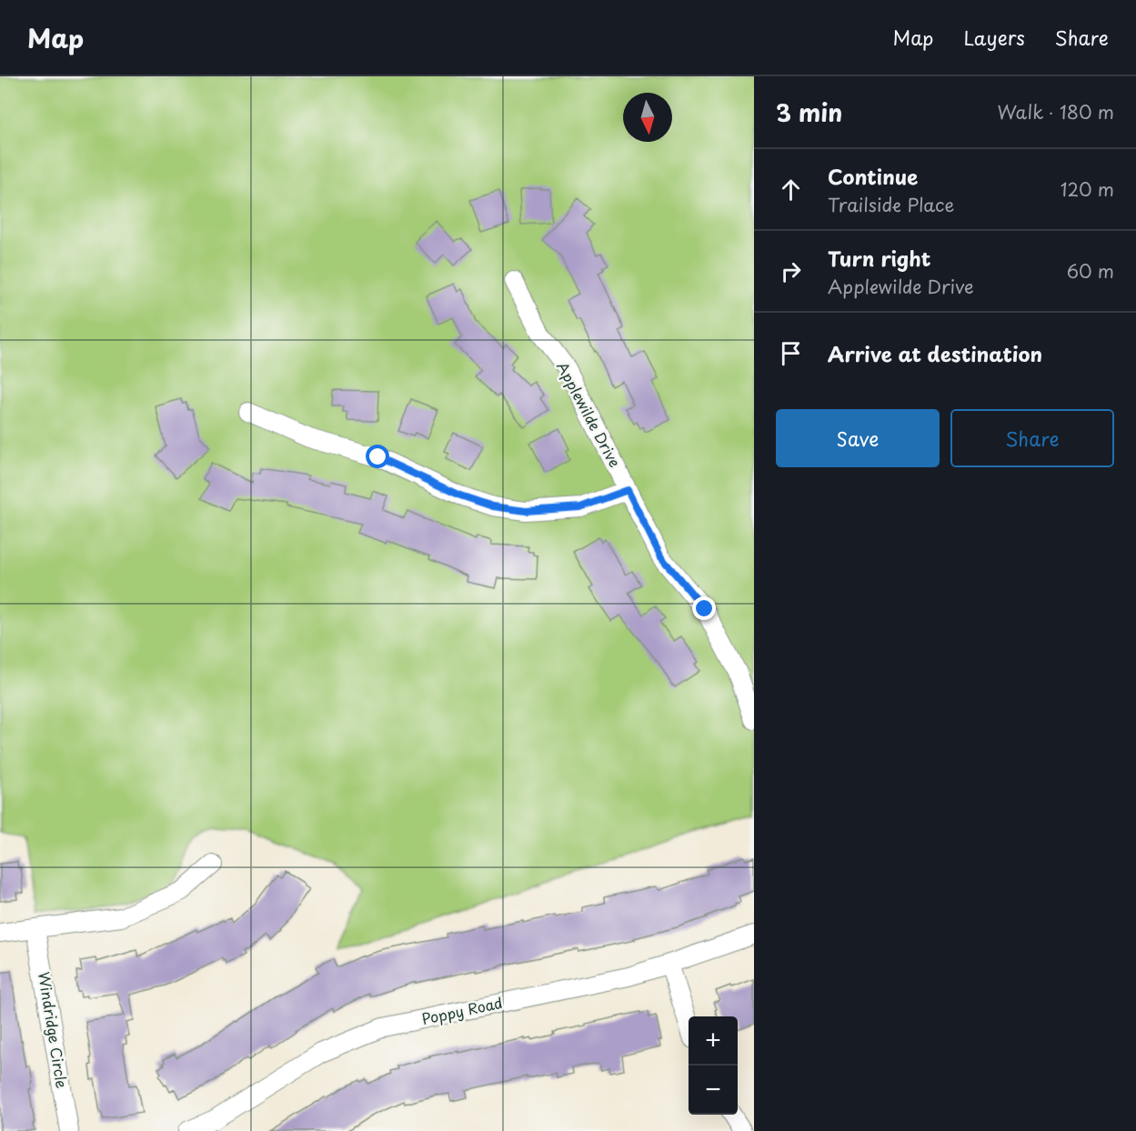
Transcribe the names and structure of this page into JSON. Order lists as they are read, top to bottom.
{
  "streets": {
    "street": ["Applewilde Drive", "Poppy Road", "Windridge Circle"]
  },
  "north": "bottom",
  "page": {
    "header": "Map",
    "nav": ["Map", "Layers", "Share"],
    "heading": ["3 min", "Walk · 180 m"],
    "list": [
      ["Continue", "Trailside Place", "120 m"],
      ["Turn right", "Applewilde Drive", "60 m"],
      "Arrive at destination"
    ],
    "buttons": ["Save", "Share"],
    "map_buttons": ["+", "−"]
  }
}
